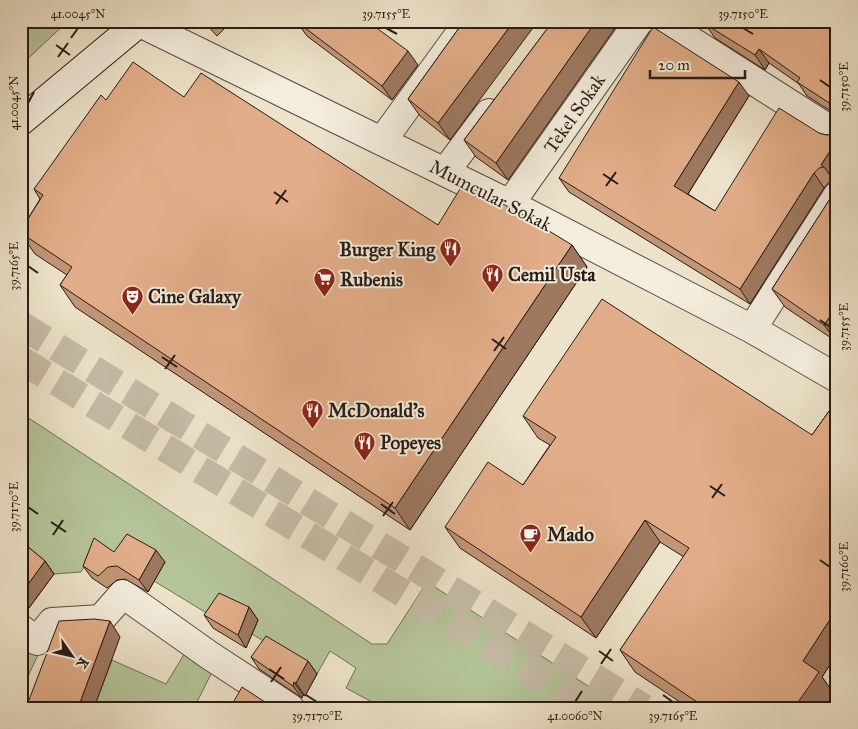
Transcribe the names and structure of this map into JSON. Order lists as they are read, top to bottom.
{
  "streets": {
    "street": ["Tekel Sokak", "Mumcular Sokak"]
  },
  "crossings": [
    ["Tekel Sokak", "Mumcular Sokak"]
  ],
  "places": {
    "restaurant": [
      "Burger King",
      "Cemil Usta",
      "McDonald's",
      "Popeyes"
    ],
    "supermarket": ["Rubenis"],
    "theatre": ["Cine Galaxy"],
    "cafe": ["Mado"]
  },
  "scale_bar": "20 m",
  "north": "bottom right",
  "coordinates": [
    "41.0045°N",
    "39.7155°E",
    "39.7150°E",
    "39.7165°E",
    "39.7170°E",
    "39.7160°E",
    "41.0060°N"
  ]
}
